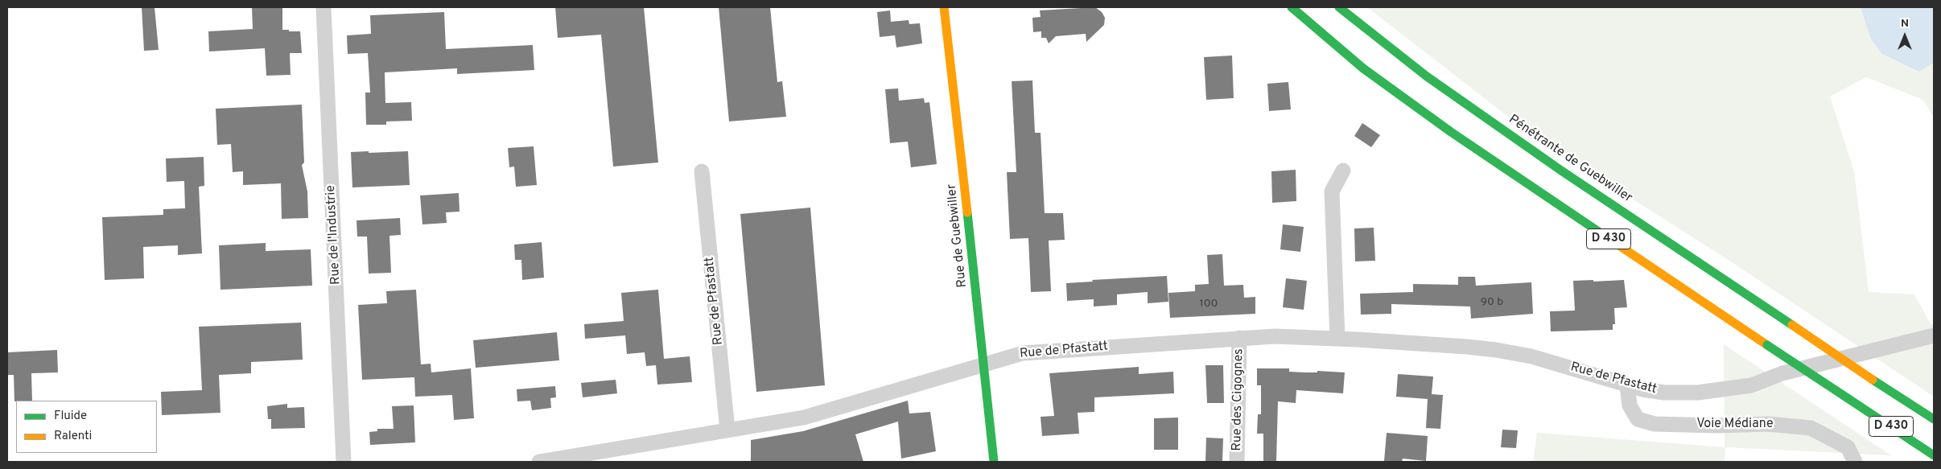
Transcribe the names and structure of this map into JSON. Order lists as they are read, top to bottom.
{
  "streets": {
    "main road": ["Pénétrante de Guebwiller", "Rue de Guebwiller", "D 430"],
    "street": [
      "Rue de l'Industrie",
      "Rue de Pfastatt",
      "Rue des Cigognes",
      "Voie Médiane"
    ]
  },
  "crossings": [
    ["Rue de Guebwiller", "Rue de Pfastatt"],
    ["Rue de Pfastatt", "Rue des Cigognes"],
    ["Rue de Pfastatt", "Voie Médiane"]
  ],
  "house_numbers": ["90 b", "100"],
  "legend": ["Fluide", "Ralenti"],
  "north": "top"
}
